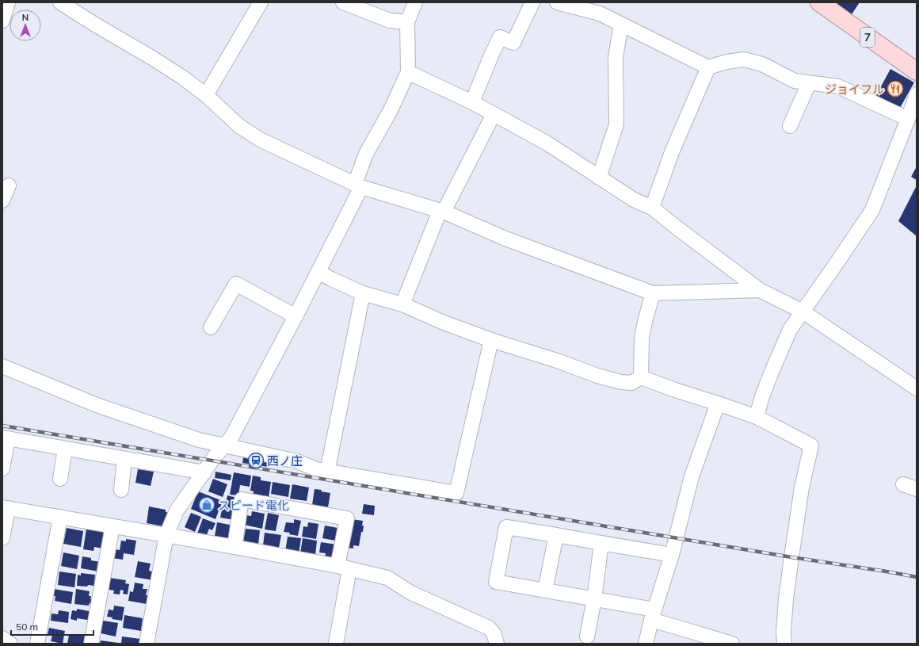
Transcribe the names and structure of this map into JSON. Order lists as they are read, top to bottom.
{
  "streets": {
    "main road": ["7"]
  },
  "places": {
    "restaurant": ["ジョイフル"],
    "station": ["西ノ庄"],
    "shop": ["スピード電化"]
  },
  "scale_bar": "50 m",
  "north": "top"
}
